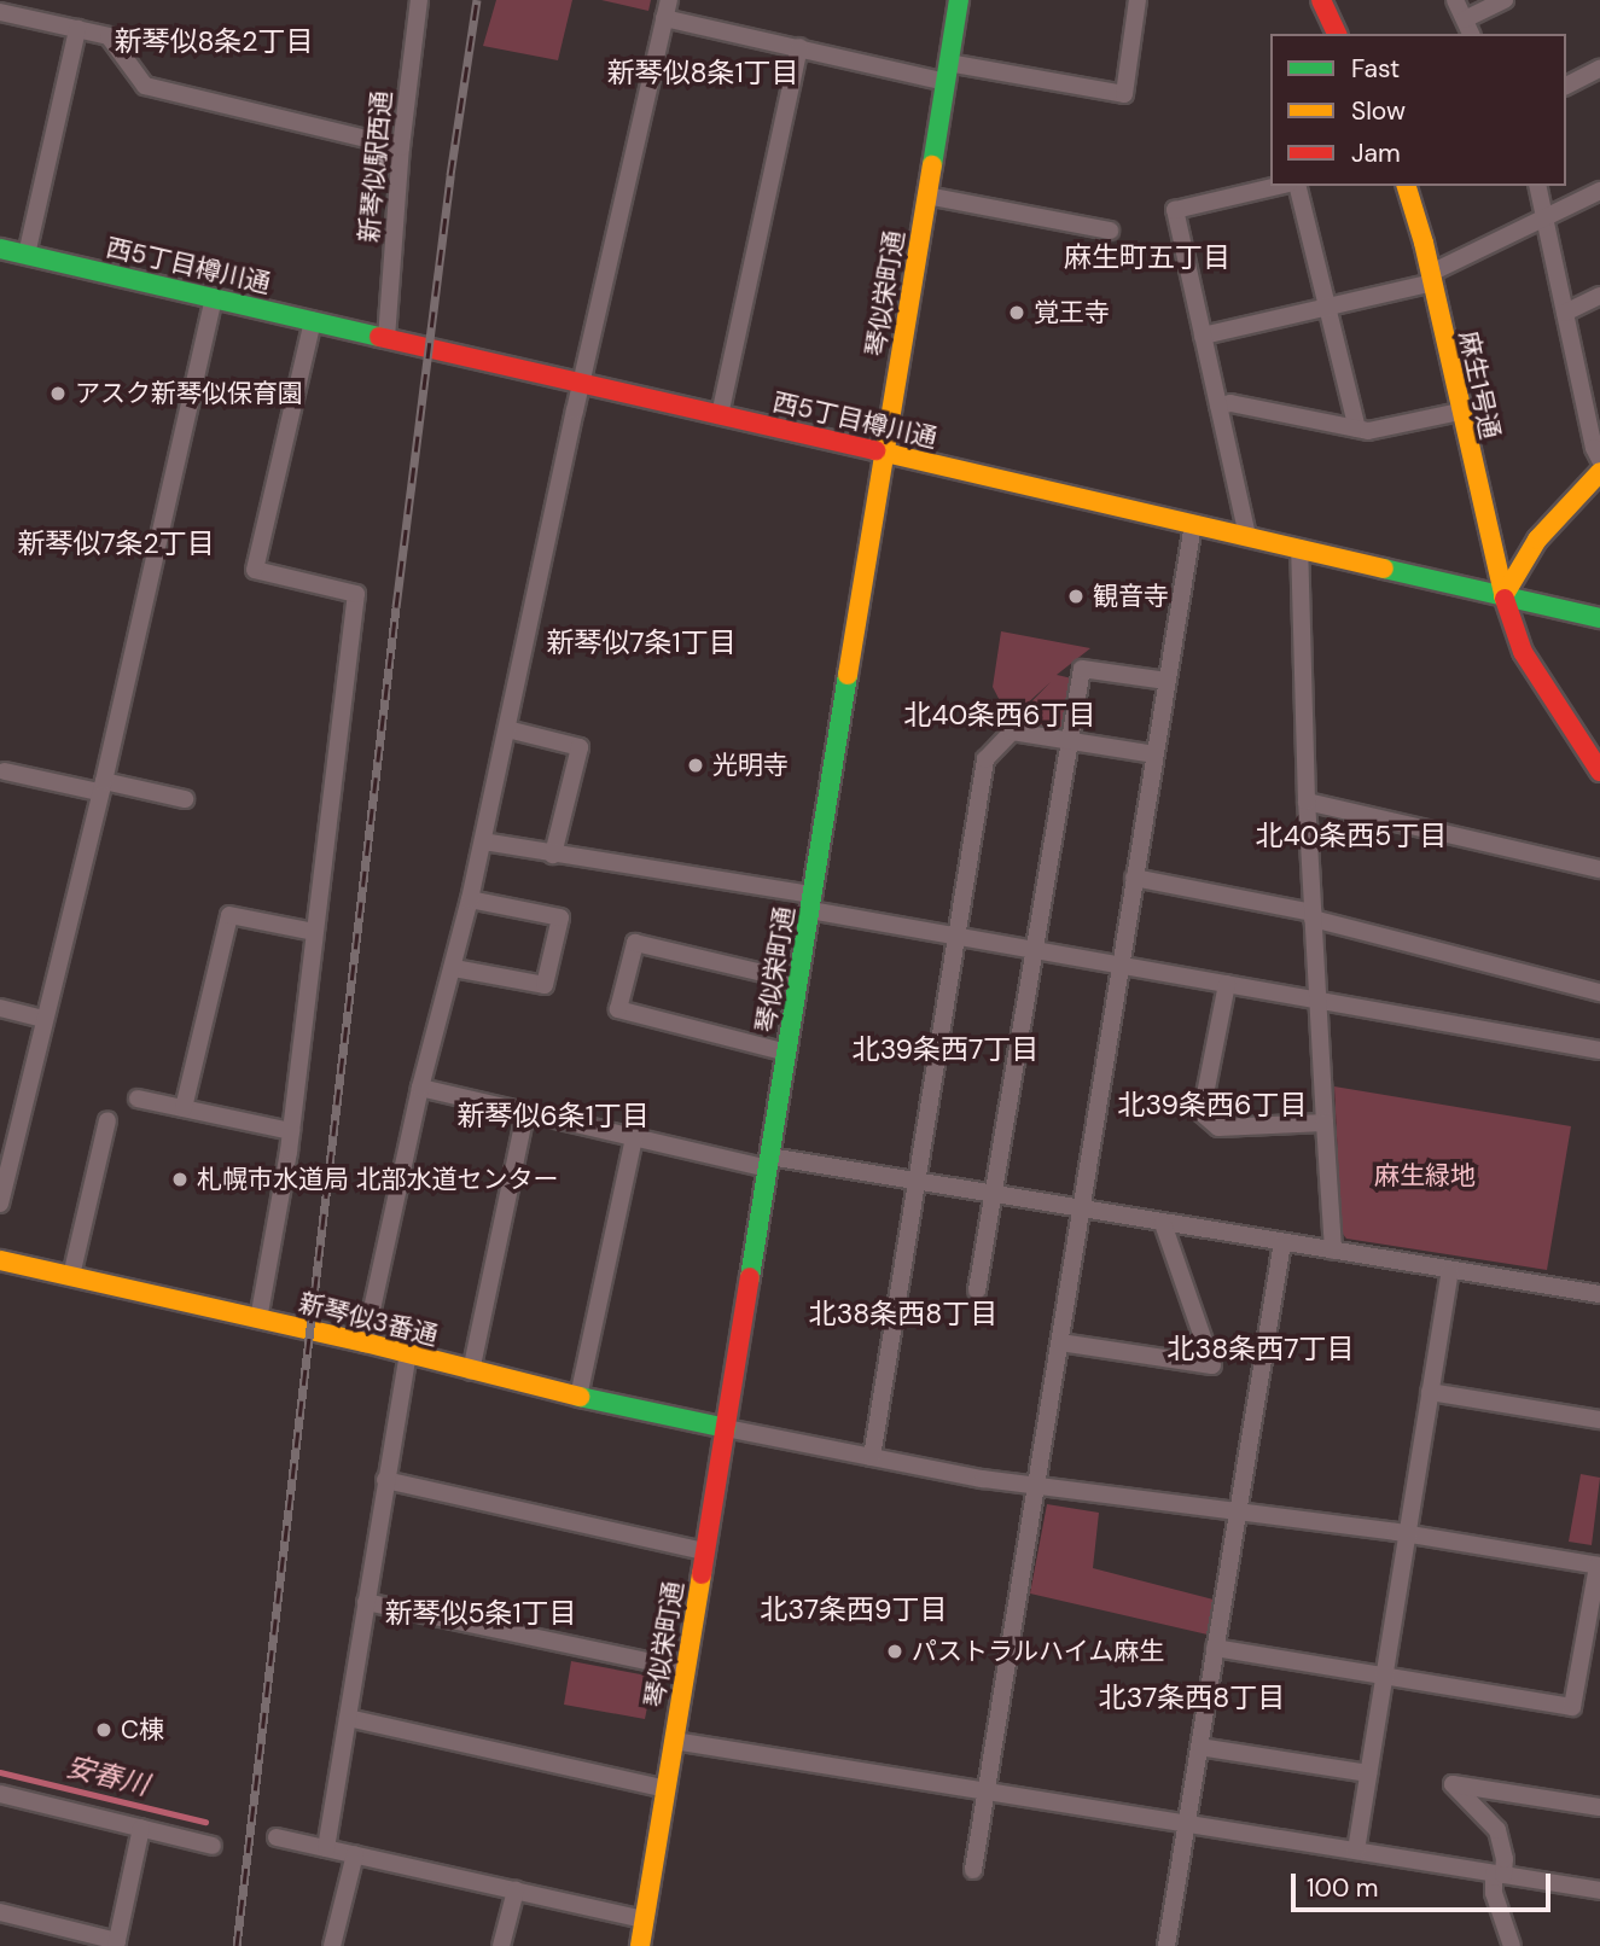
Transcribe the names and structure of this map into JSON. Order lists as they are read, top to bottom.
{
  "streets": {
    "main road": [
      "西5丁目樽川通",
      "琴似栄町通",
      "麻生1号通",
      "新琴似3番通"
    ],
    "street": ["新琴似駅西通"]
  },
  "crossings": [
    ["新琴似駅西通", "西5丁目樽川通"],
    ["西5丁目樽川通", "琴似栄町通"],
    ["西5丁目樽川通", "麻生1号通"],
    ["琴似栄町通", "新琴似3番通"]
  ],
  "districts": [
    "新琴似8条2丁目",
    "新琴似8条1丁目",
    "麻生町五丁目",
    "新琴似7条2丁目",
    "新琴似7条1丁目",
    "北40条西6丁目",
    "北40条西5丁目",
    "北39条西7丁目",
    "北39条西6丁目",
    "新琴似6条1丁目",
    "北38条西8丁目",
    "北38条西7丁目",
    "北37条西9丁目",
    "新琴似5条1丁目",
    "北37条西8丁目"
  ],
  "water": ["安春川"],
  "parks": ["麻生緑地"],
  "places": [
    "覚王寺",
    "アスク新琴似保育園",
    "観音寺",
    "光明寺",
    "札幌市水道局 北部水道センター",
    "パストラルハイム麻生",
    "C棟"
  ],
  "legend": ["Fast", "Slow", "Jam"],
  "scale_bar": "100 m"
}
